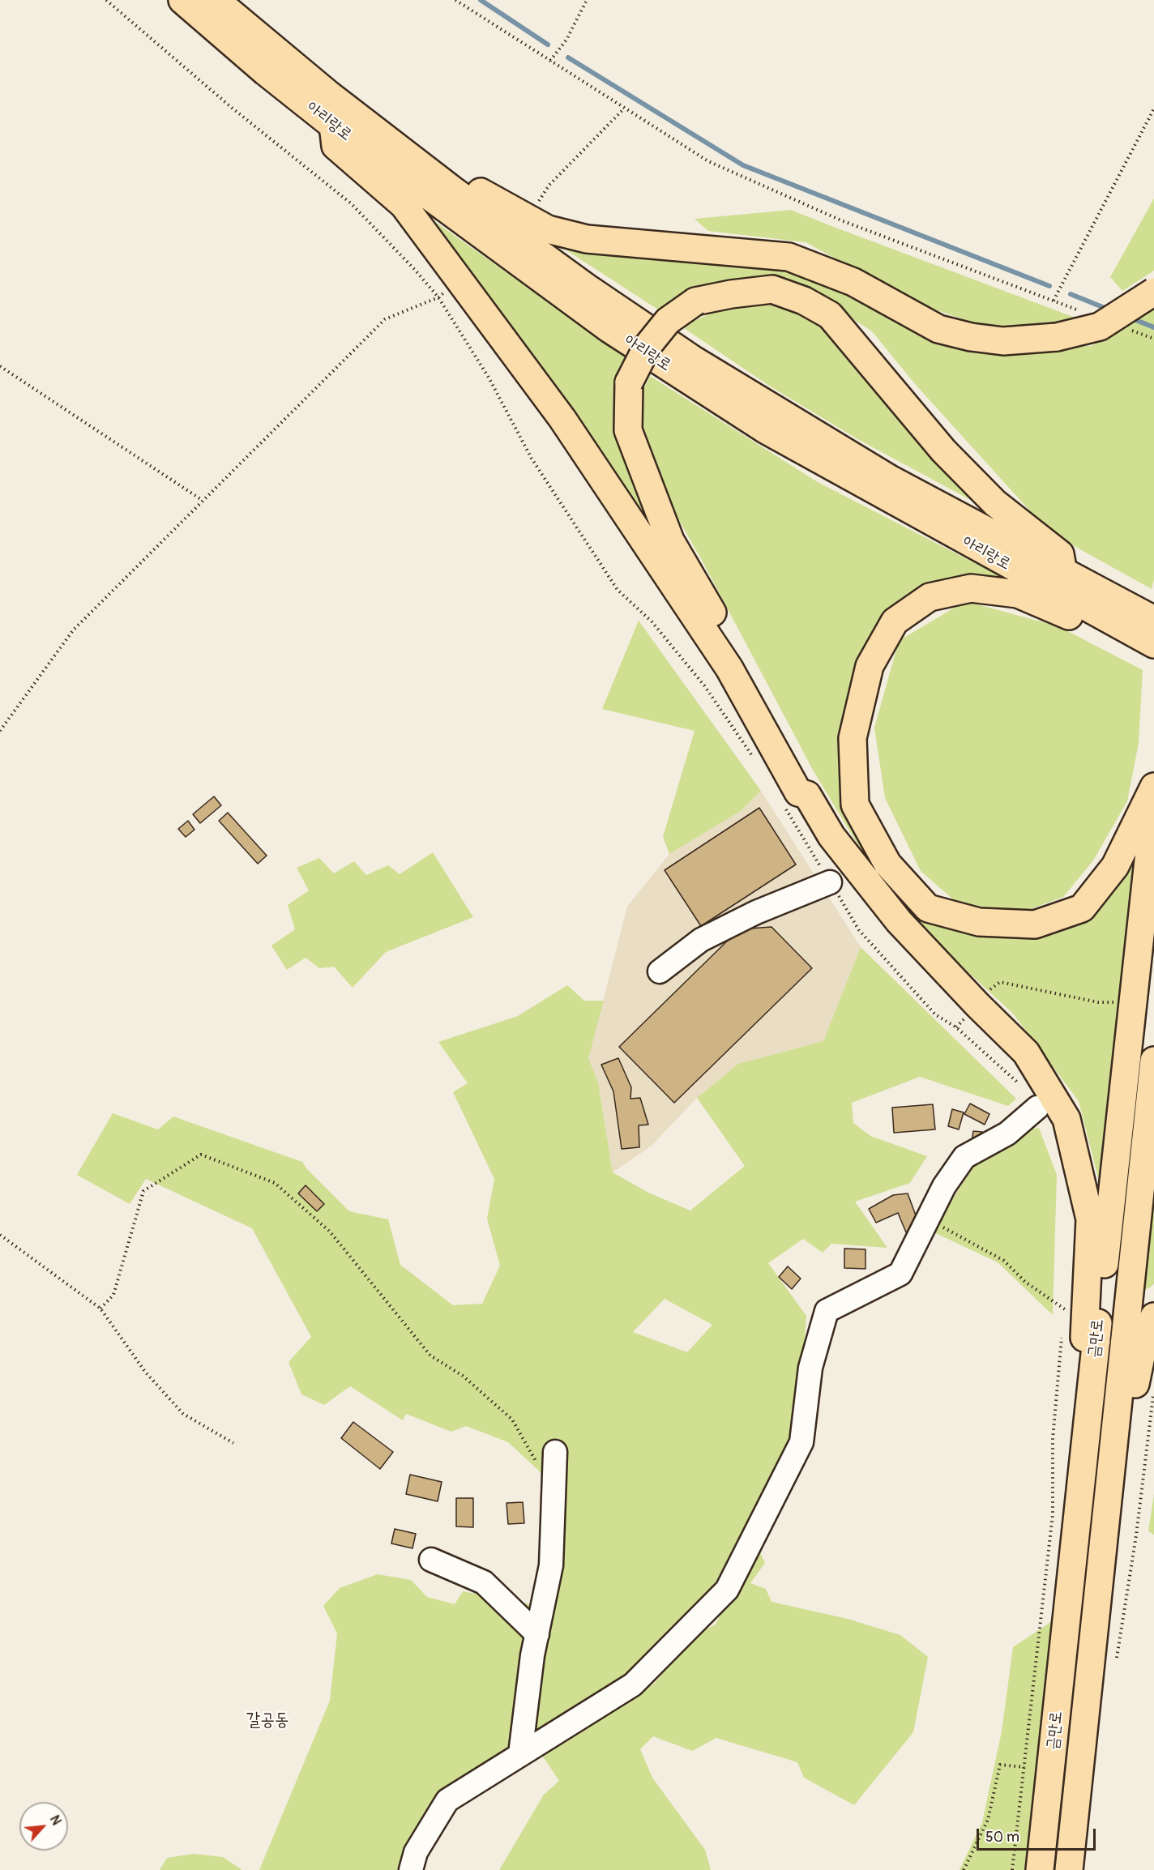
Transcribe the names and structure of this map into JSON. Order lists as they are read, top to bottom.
{
  "streets": {
    "highway": ["아리랑로", "금만로"]
  },
  "districts": ["갈공동"],
  "scale_bar": "50 m",
  "north": "top right"
}
